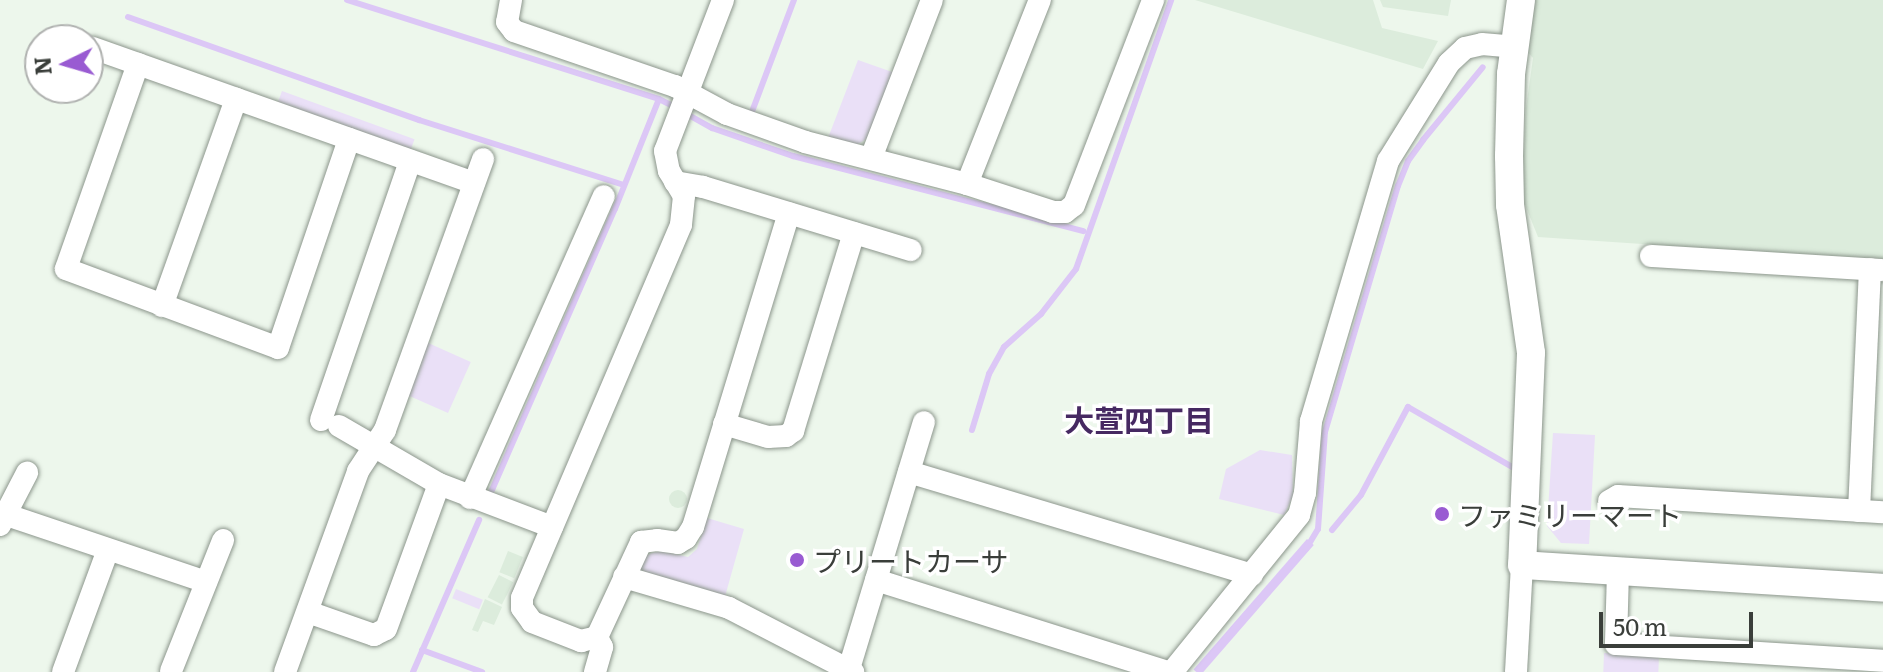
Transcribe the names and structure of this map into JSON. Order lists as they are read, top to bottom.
{
  "districts": ["大萱四丁目"],
  "places": ["ファミリーマート", "プリートカーサ"],
  "scale_bar": "50 m",
  "north": "left"
}
